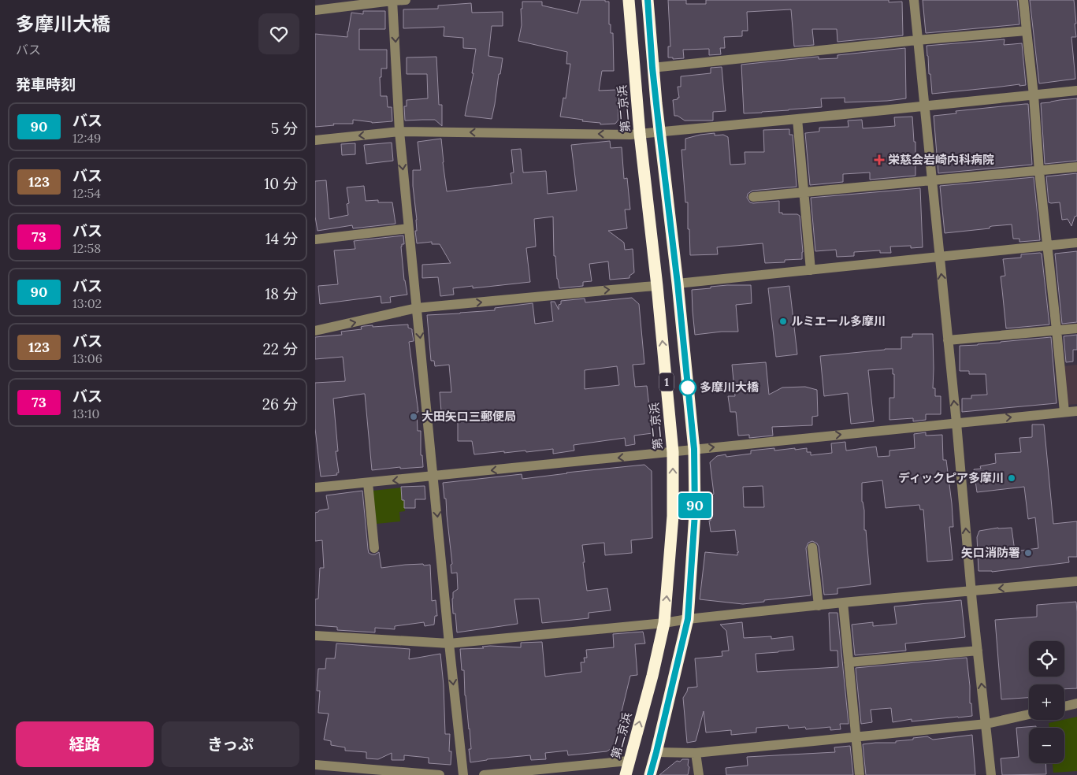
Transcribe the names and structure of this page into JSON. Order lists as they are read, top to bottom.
{
  "streets": {
    "highway": ["第二京浜", "1"]
  },
  "places": {
    "health": ["栄慈会岩崎内科病院"],
    "other": [
      "ルミエール多摩川",
      "多摩川大橋",
      "大田矢口三郵便局",
      "ディックピア多摩川",
      "矢口消防署"
    ]
  },
  "lines": ["bus line 90"],
  "page": {
    "heading": [
      ["多摩川大橋", "バス"],
      "発車時刻"
    ],
    "on_map": "90",
    "list": [
      {
        "mark": "90",
        "name": "バス",
        "note": "12:49",
        "value": "5 分"
      },
      {
        "mark": "123",
        "name": "バス",
        "note": "12:54",
        "value": "10 分"
      },
      {
        "mark": "73",
        "name": "バス",
        "note": "12:58",
        "value": "14 分"
      },
      {
        "mark": "90",
        "name": "バス",
        "note": "13:02",
        "value": "18 分"
      },
      {
        "mark": "123",
        "name": "バス",
        "note": "13:06",
        "value": "22 分"
      },
      {
        "mark": "73",
        "name": "バス",
        "note": "13:10",
        "value": "26 分"
      }
    ],
    "map_buttons": ["+", "−"],
    "buttons": ["経路", "きっぷ"]
  }
}
